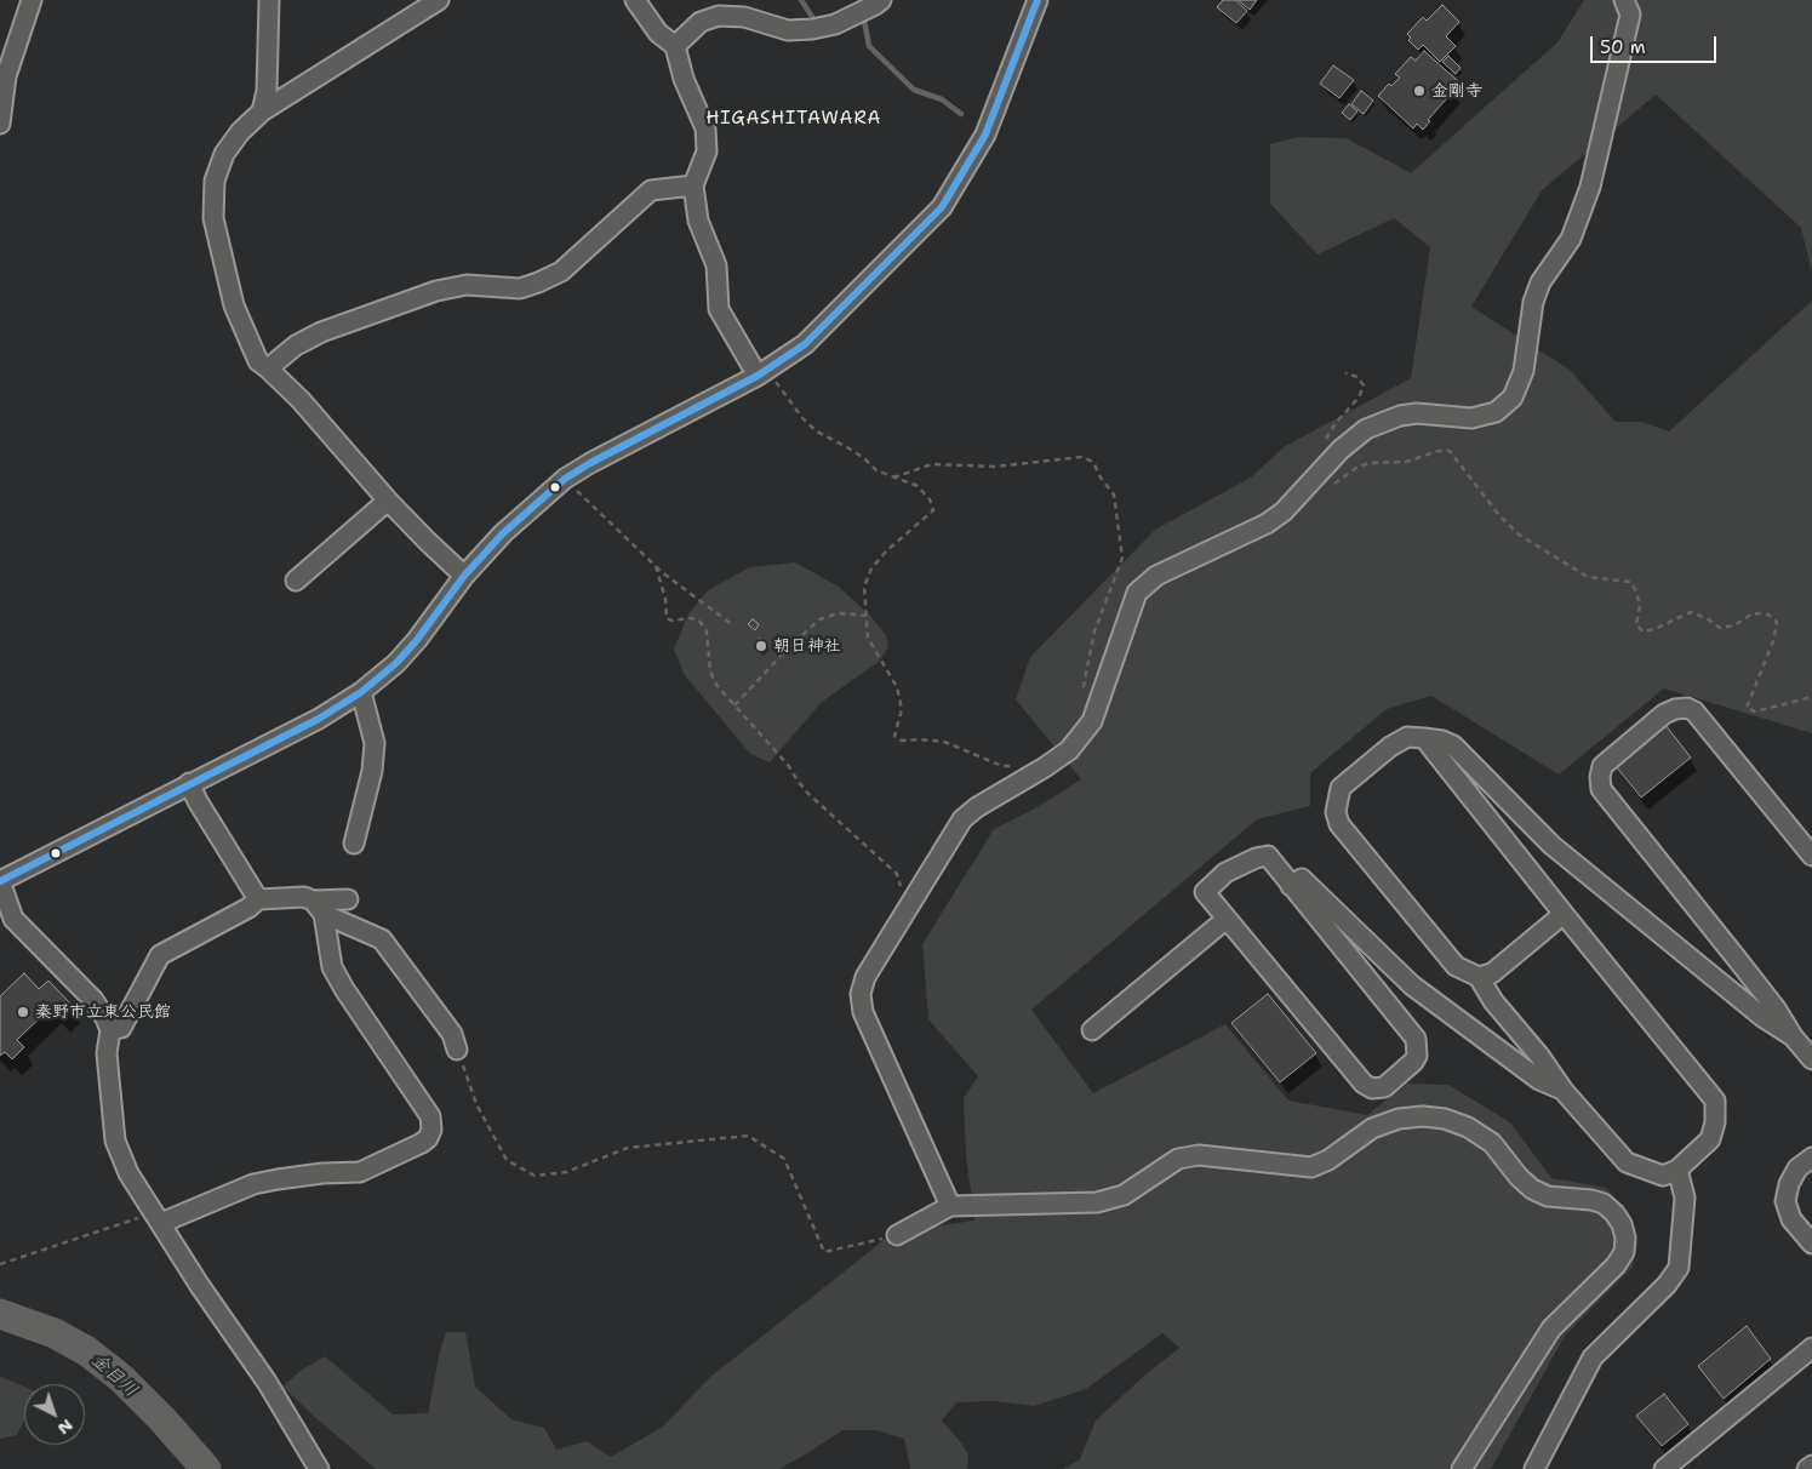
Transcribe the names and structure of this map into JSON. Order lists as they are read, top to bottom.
{
  "districts": ["HIGASHITAWARA"],
  "water": ["金目川"],
  "places": ["金剛寺", "朝日神社", "秦野市立東公民館"],
  "scale_bar": "50 m",
  "north": "bottom right"
}
